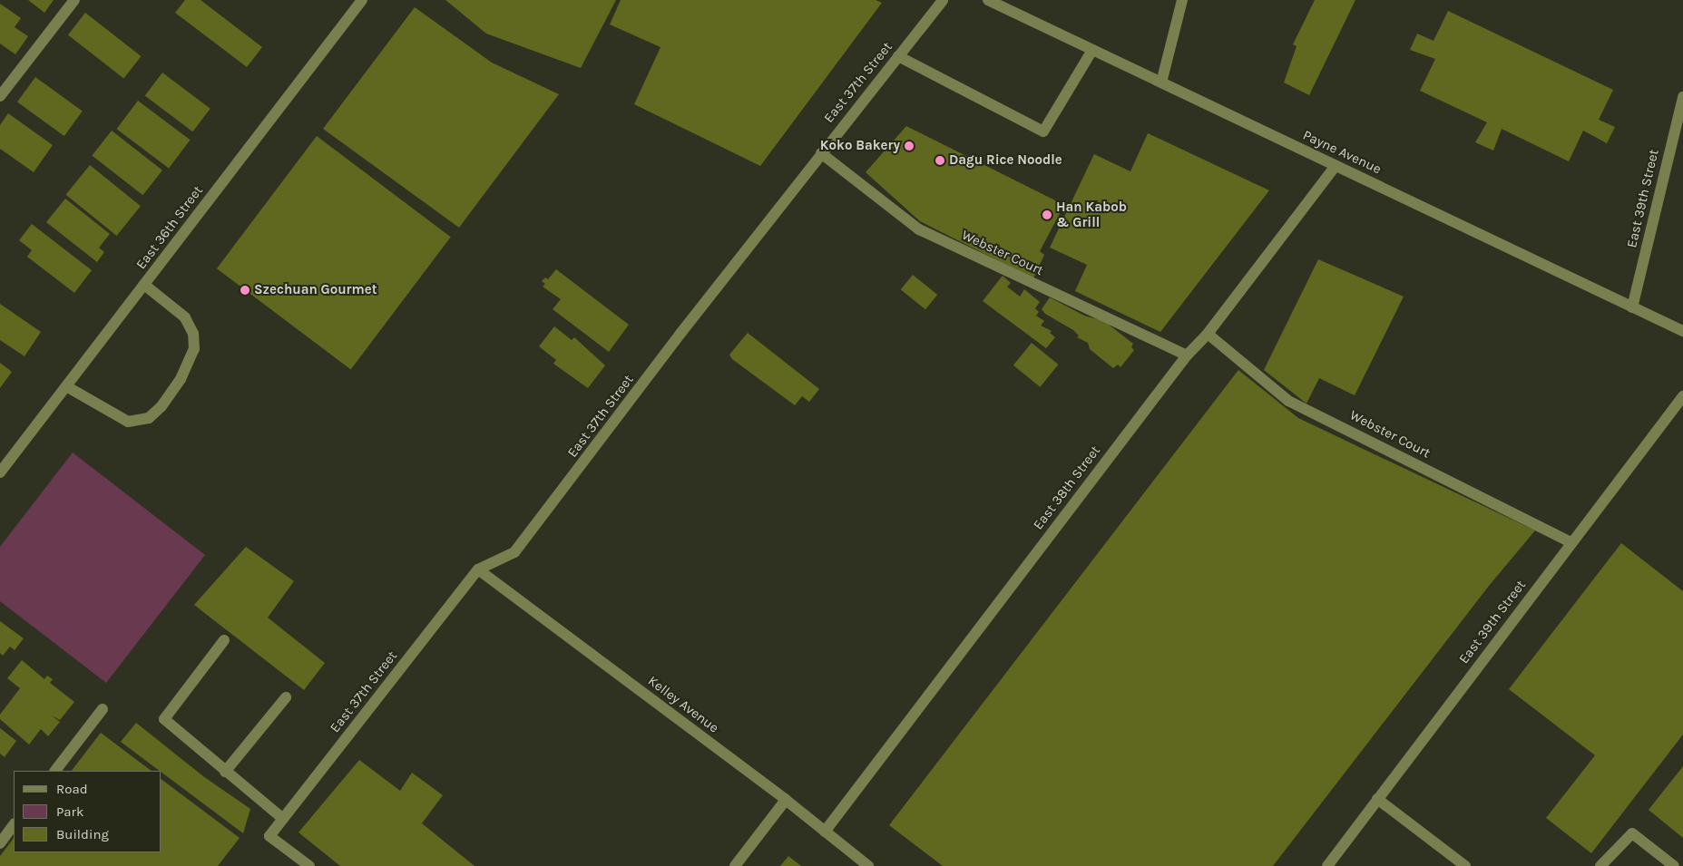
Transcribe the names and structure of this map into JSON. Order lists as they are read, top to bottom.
{
  "streets": {
    "street": [
      "East 37th Street",
      "Payne Avenue",
      "East 39th Street",
      "East 36th Street",
      "Webster Court",
      "East 38th Street",
      "Kelley Avenue"
    ]
  },
  "crossings": [
    ["East 37th Street", "Webster Court"],
    ["East 37th Street", "Kelley Avenue"],
    ["Payne Avenue", "East 39th Street"],
    ["Payne Avenue", "East 38th Street"],
    ["East 39th Street", "Webster Court"],
    ["Webster Court", "East 38th Street"],
    ["East 38th Street", "Kelley Avenue"]
  ],
  "places": [
    "Koko Bakery",
    "Dagu Rice Noodle",
    "Han Kabob & Grill",
    "Szechuan Gourmet"
  ],
  "legend": ["Road", "Park", "Building"]
}
